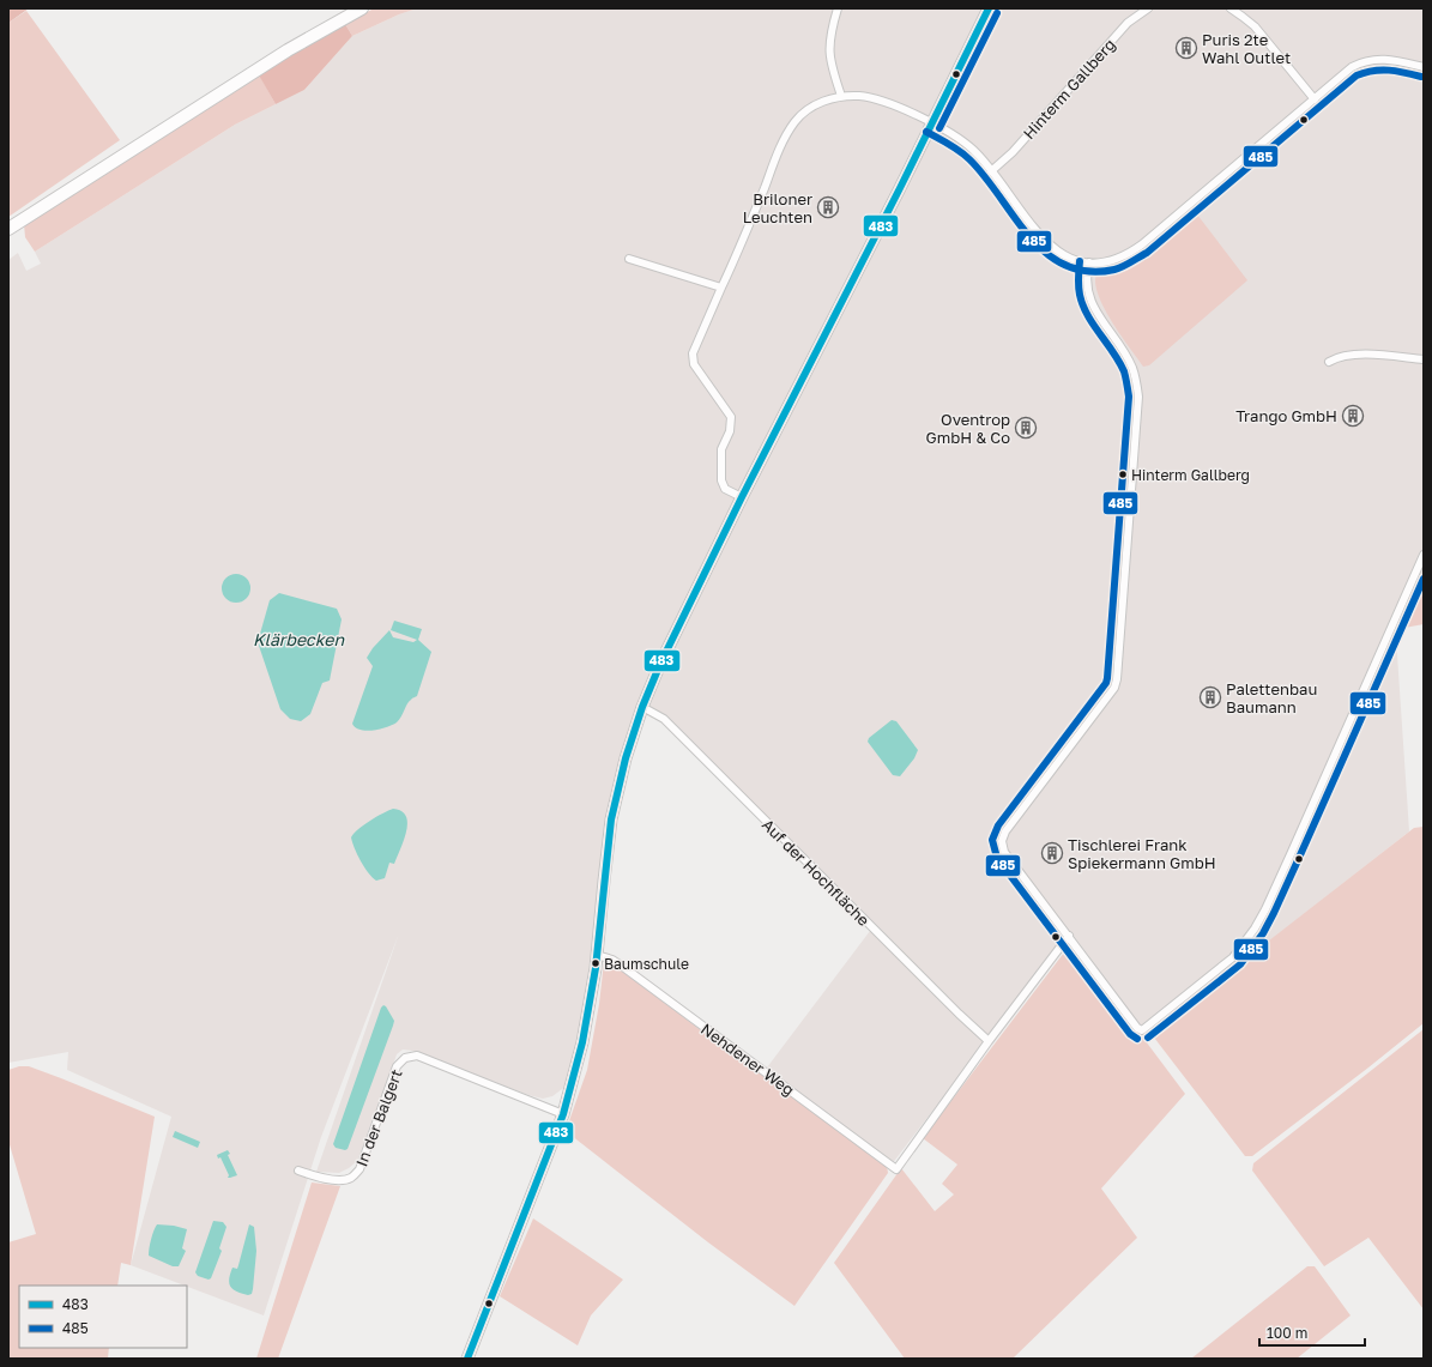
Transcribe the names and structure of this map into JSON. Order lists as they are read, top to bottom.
{
  "streets": {
    "street": [
      "Hinterm Gallberg",
      "Auf der Hochfläche",
      "Nehdener Weg",
      "In der Balgert"
    ]
  },
  "crossings": [
    ["Auf der Hochfläche", "Nehdener Weg"]
  ],
  "water": ["Klärbecken"],
  "places": {
    "building": [
      "Puris 2te Wahl Outlet",
      "Briloner Leuchten",
      "Trango GmbH",
      "Oventrop GmbH & Co",
      "Palettenbau Baumann",
      "Tischlerei Frank Spiekermann GmbH"
    ],
    "other": ["Hinterm Gallberg", "Baumschule"]
  },
  "lines": ["transit line 483", "transit line 485"],
  "legend": ["483", "485"],
  "scale_bar": "100 m"
}
